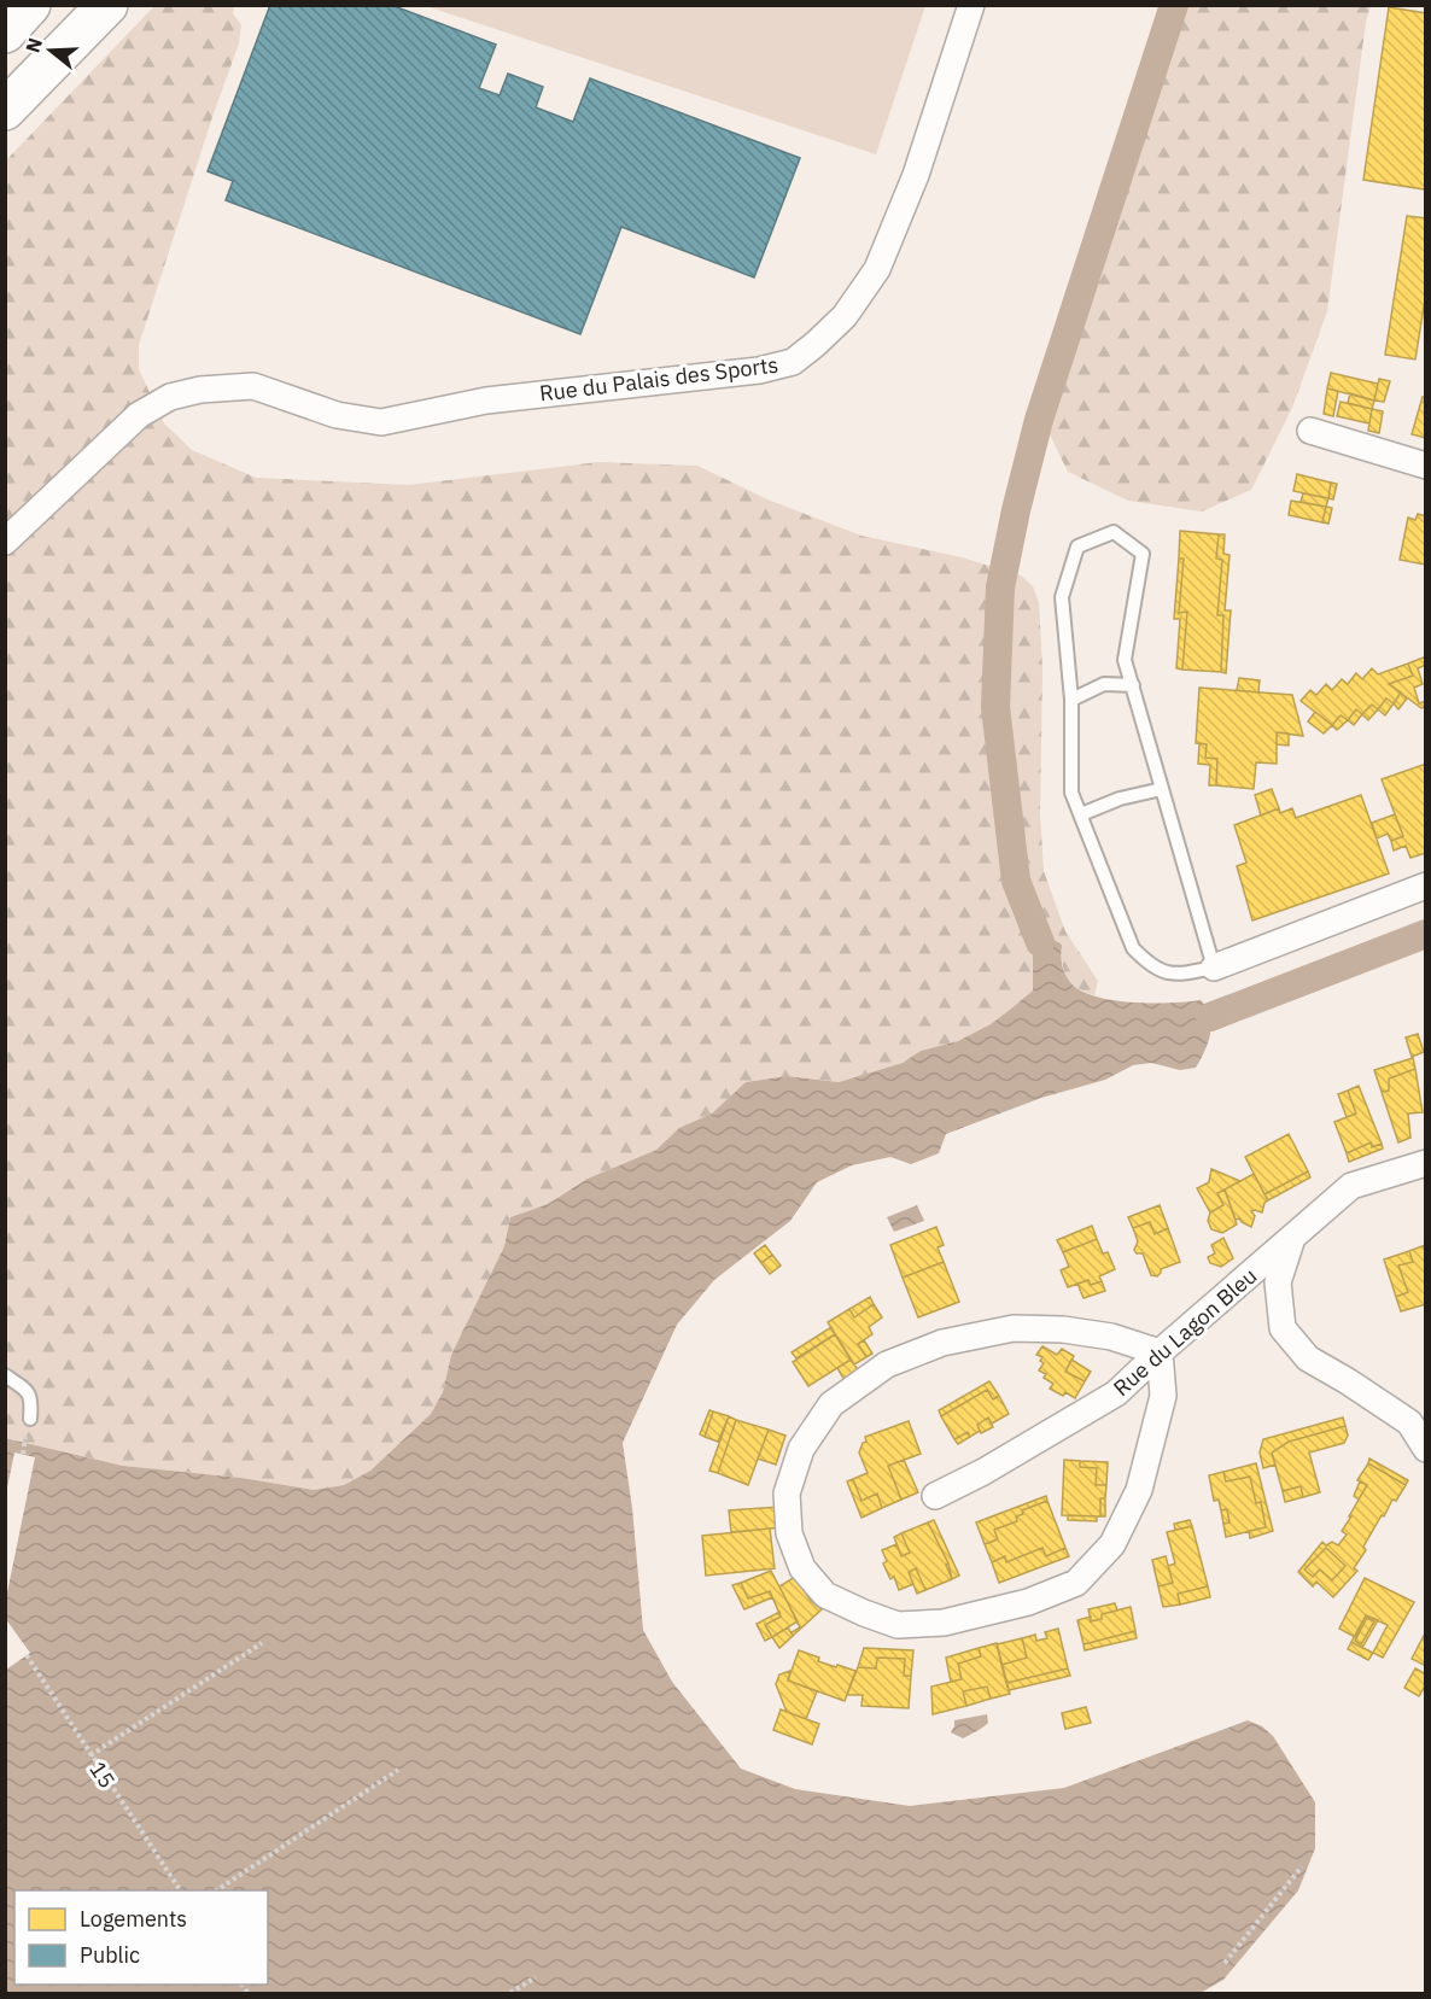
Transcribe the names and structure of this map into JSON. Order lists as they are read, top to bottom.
{
  "streets": {
    "street": ["Rue du Palais des Sports", "Rue du Lagon Bleu"],
    "path": ["15"]
  },
  "legend": ["Logements", "Public"],
  "north": "left"
}
